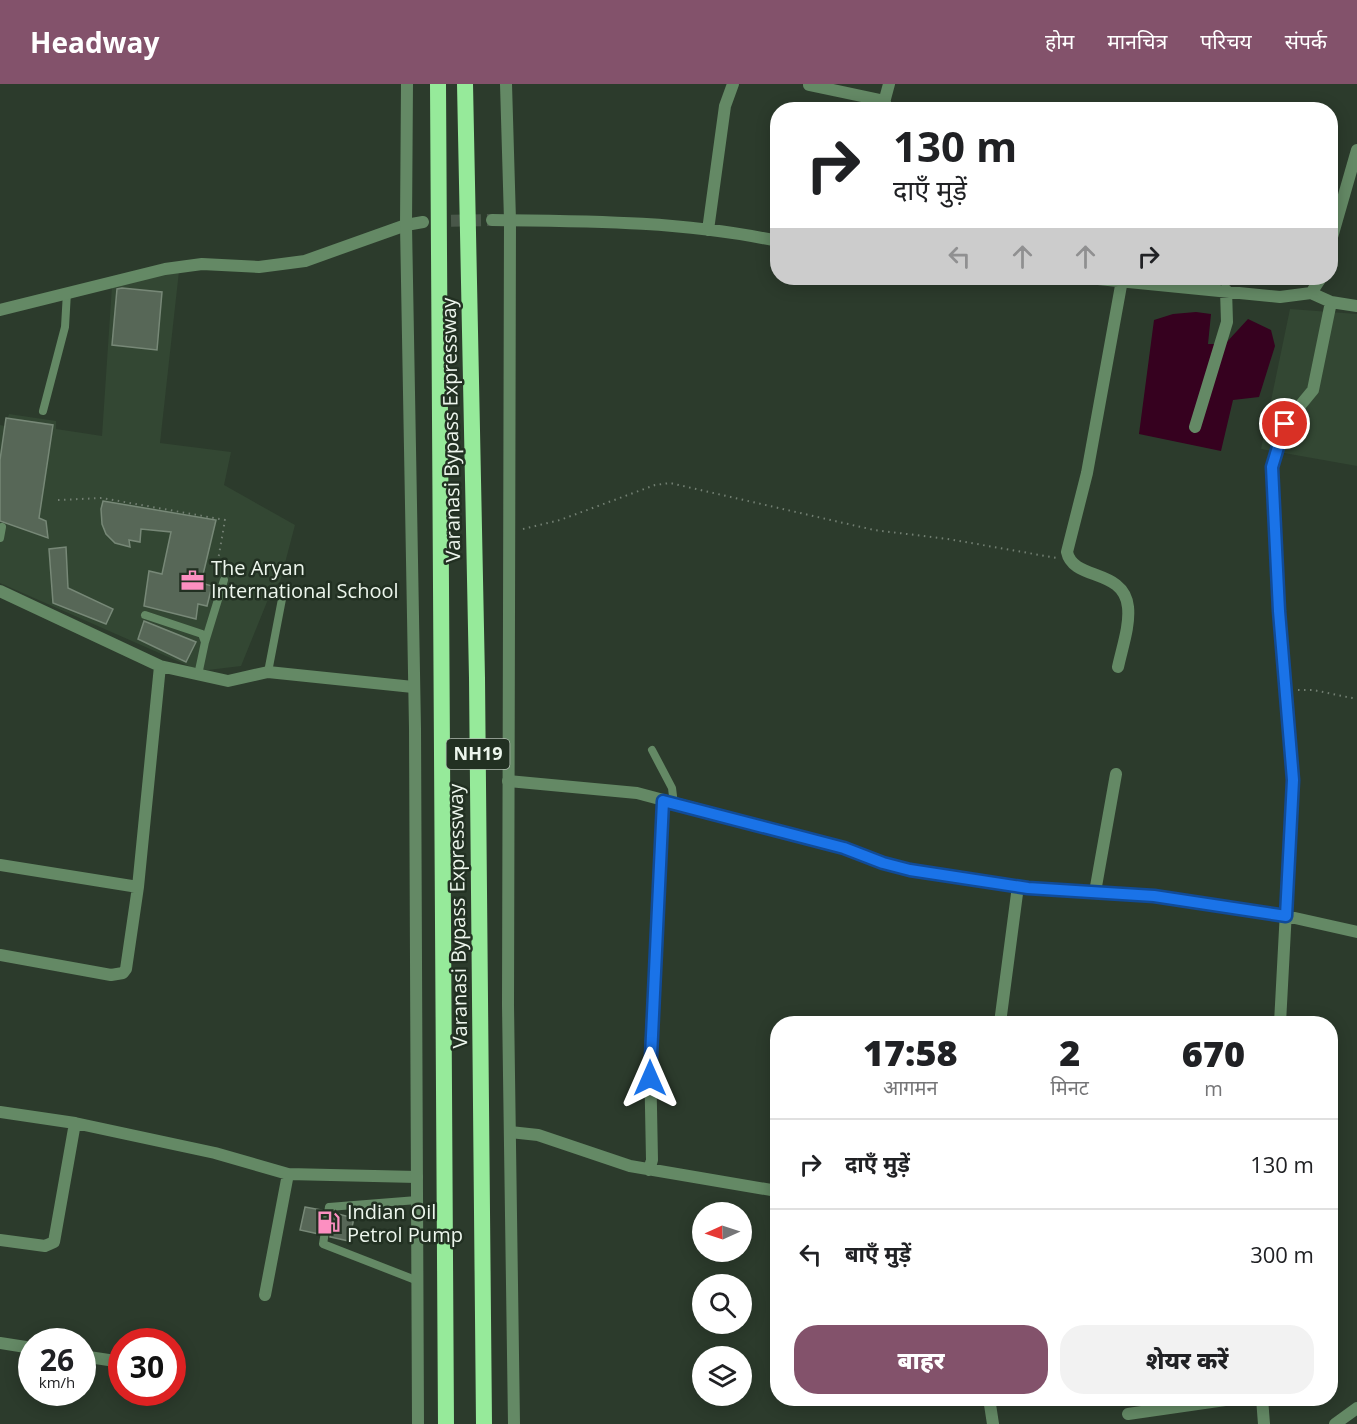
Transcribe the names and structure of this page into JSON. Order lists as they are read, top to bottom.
{
  "streets": {
    "highway": ["Varanasi Bypass Expressway", "NH19"]
  },
  "places": {
    "office": ["The Aryan International School"],
    "fuel station": ["Indian Oil Petrol Pump"]
  },
  "north": "left",
  "page": {
    "header": "Headway",
    "nav": [
      "होम",
      "मानचित्र",
      "परिचय",
      "संपर्क"
    ],
    "turn": ["130 m", "दाएँ मुड़ें"],
    "eta": [
      "17:58",
      "आगमन",
      "2",
      "मिनट",
      "670",
      "m"
    ],
    "list": [
      {
        "name": "दाएँ मुड़ें",
        "value": "130 m"
      },
      {
        "name": "बाएँ मुड़ें",
        "value": "300 m"
      }
    ],
    "buttons": ["बाहर", "शेयर करें"],
    "speed": "26 km/h",
    "limit": "30"
  }
}
